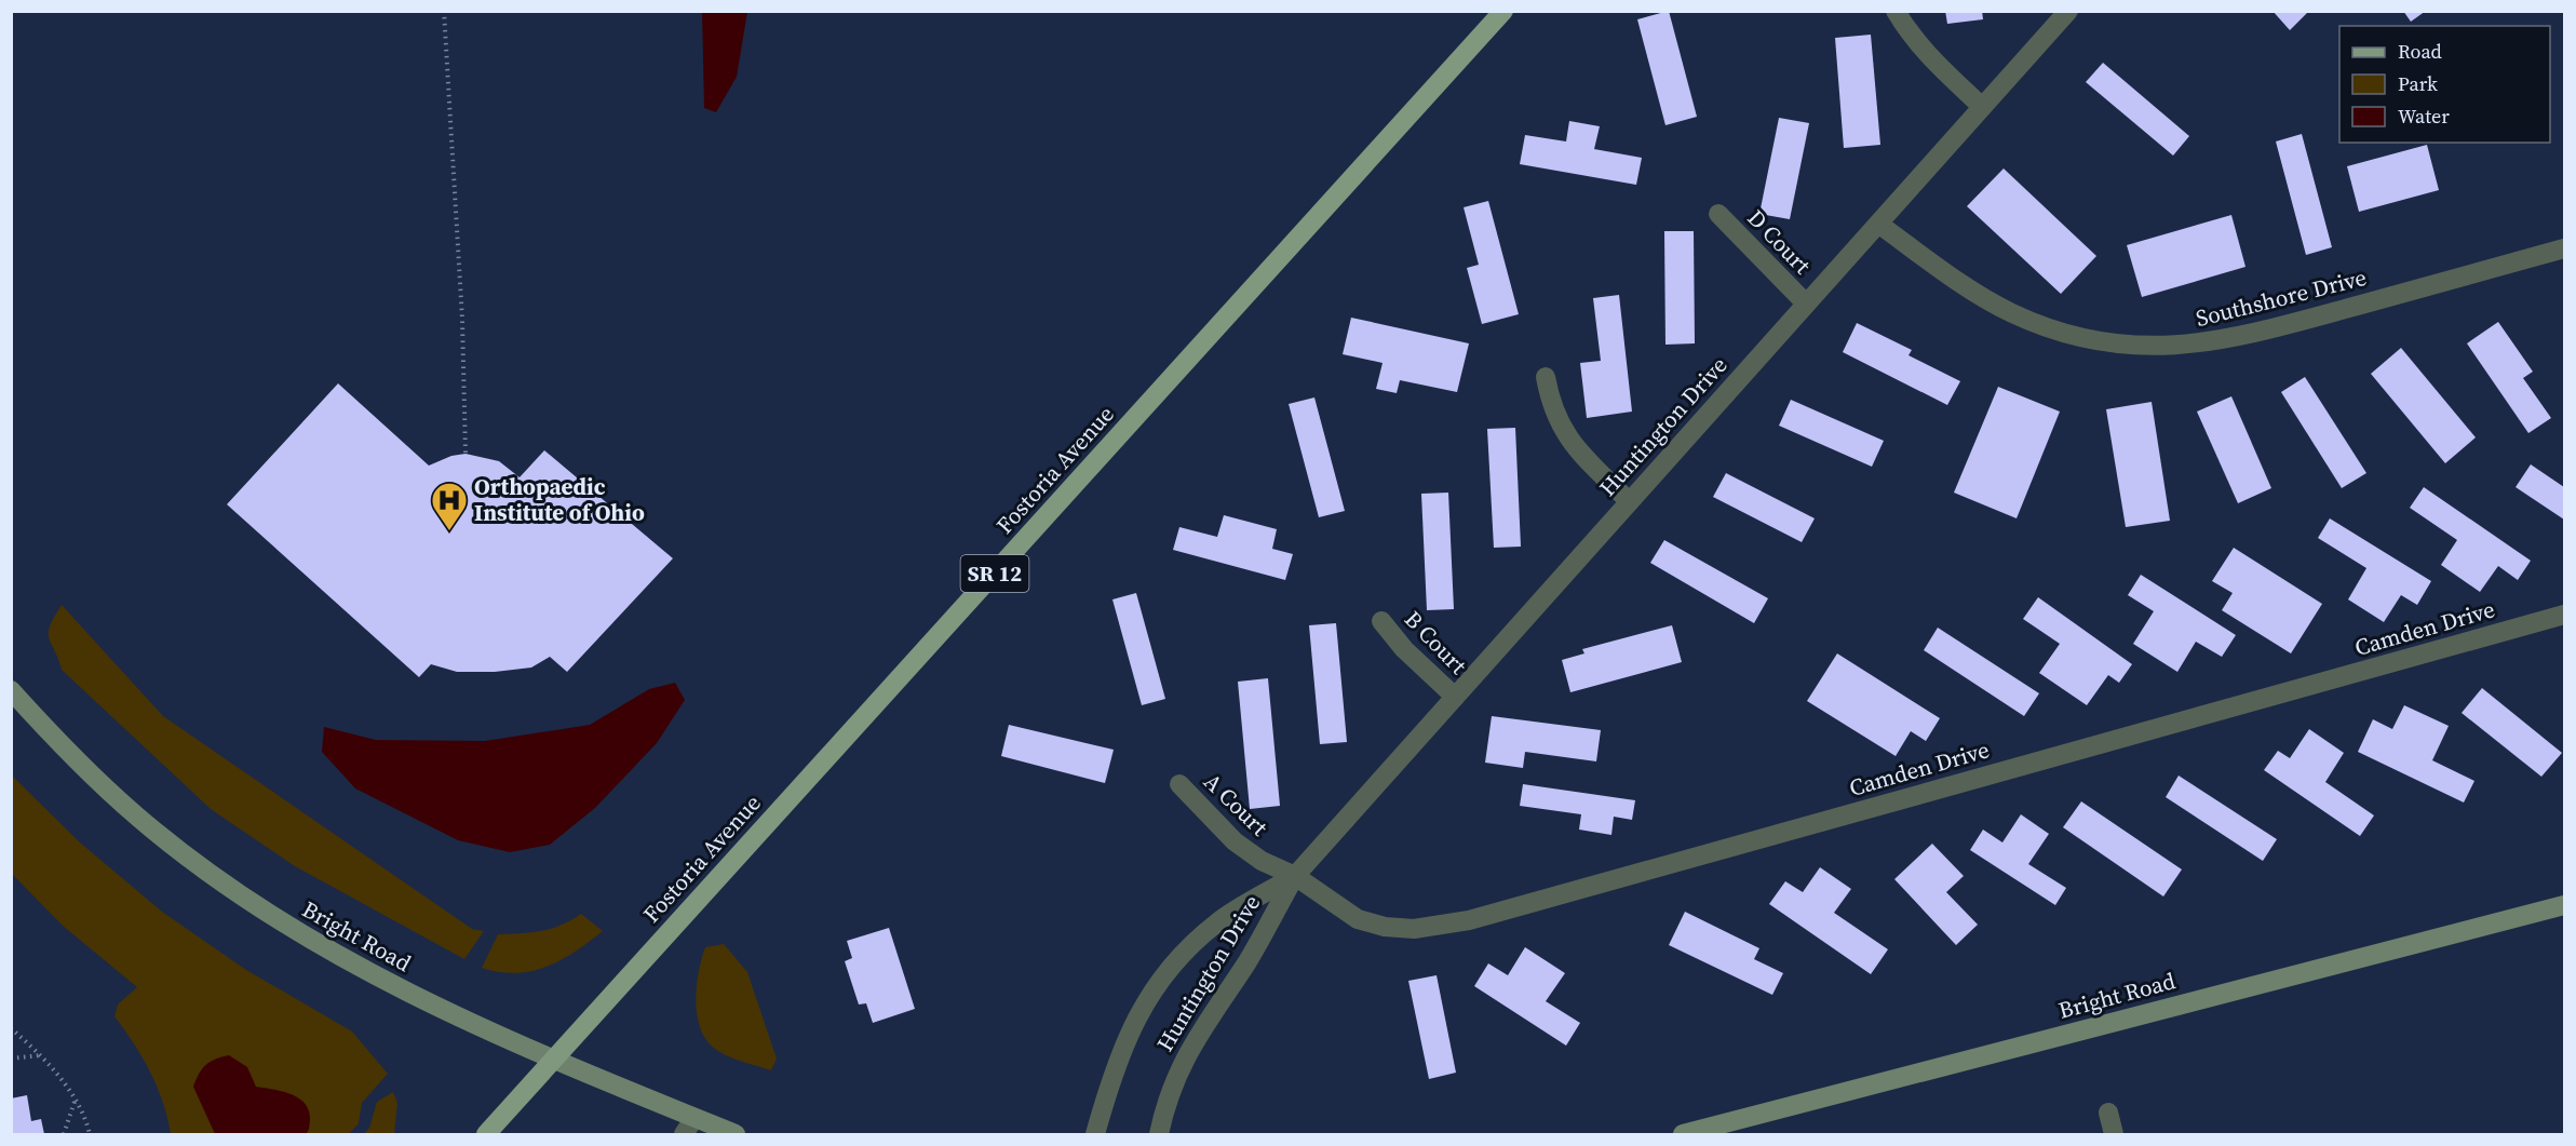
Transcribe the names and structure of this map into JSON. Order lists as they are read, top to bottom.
{
  "streets": {
    "main road": ["Fostoria Avenue", "SR 12", "Bright Road"],
    "street": [
      "D Court",
      "Southshore Drive",
      "Huntington Drive",
      "Camden Drive",
      "B Court",
      "A Court"
    ]
  },
  "crossings": [
    ["D Court", "Huntington Drive"],
    ["Southshore Drive", "Huntington Drive"],
    ["Huntington Drive", "Camden Drive"],
    ["Huntington Drive", "B Court"],
    ["Huntington Drive", "A Court"],
    ["Fostoria Avenue", "Bright Road"],
    ["Camden Drive", "A Court"]
  ],
  "places": {
    "hospital": ["Orthopaedic Institute of Ohio"]
  },
  "legend": ["Road", "Park", "Water"]
}
